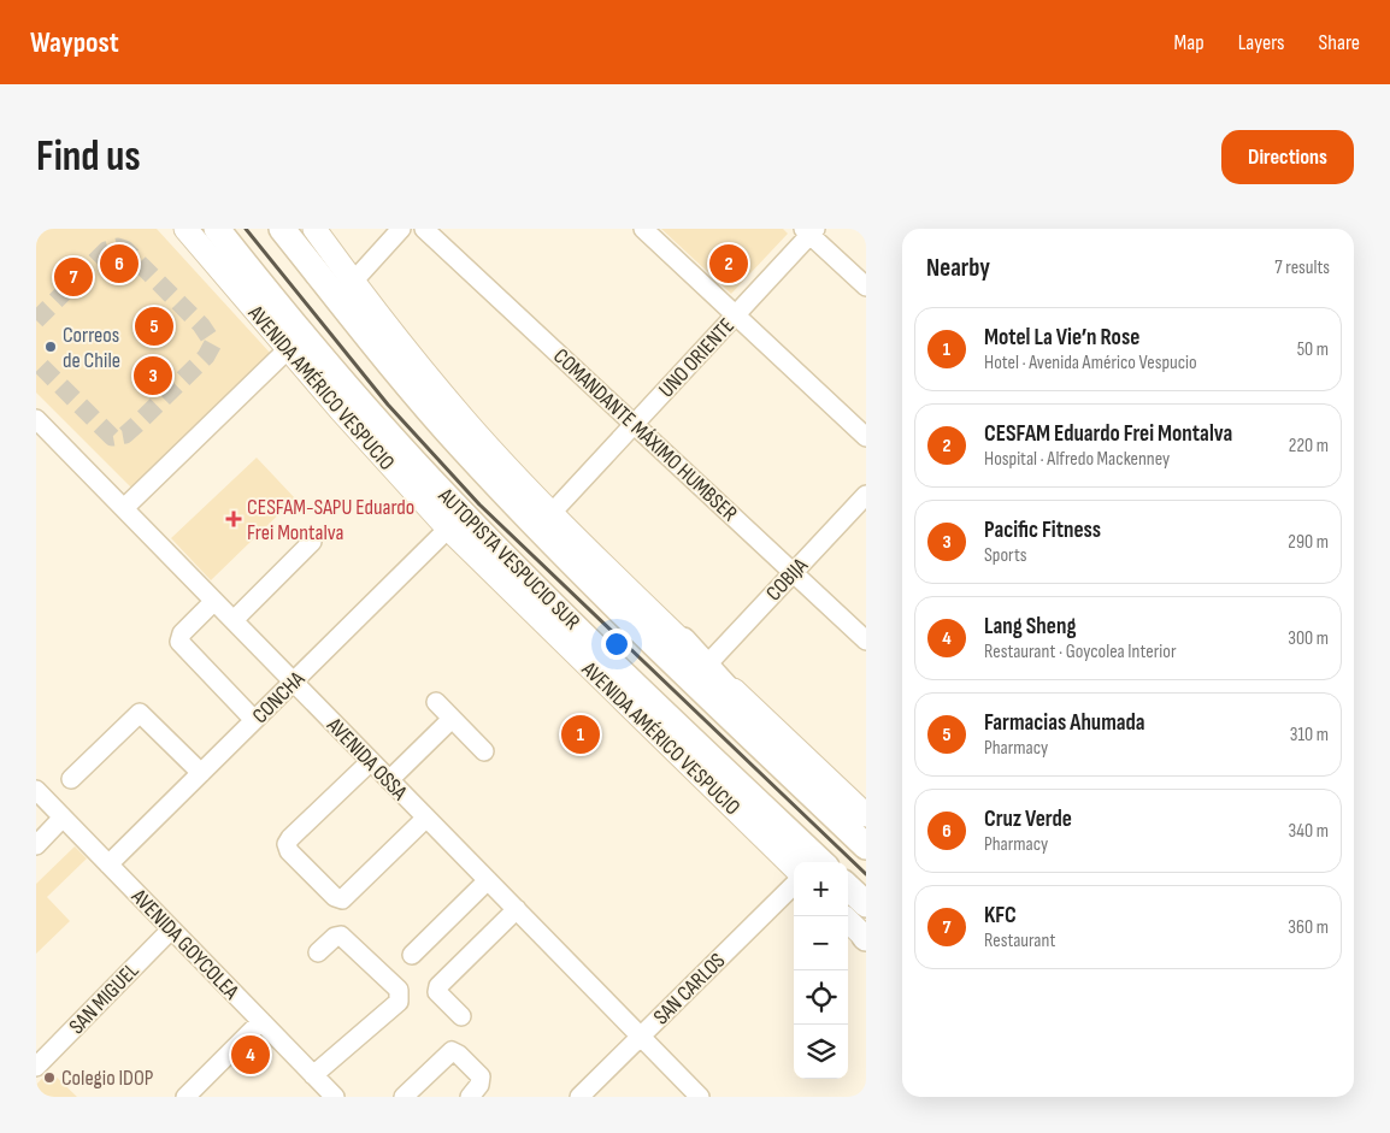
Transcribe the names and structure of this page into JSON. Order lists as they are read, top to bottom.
{
  "streets": {
    "highway": ["AUTOPISTA VESPUCIO SUR"],
    "main road": ["AVENIDA AMÉRICO VESPUCIO"],
    "street": [
      "UNO ORIENTE",
      "COMANDANTE MÁXIMO HUMBSER",
      "COBIJA",
      "CONCHA",
      "AVENIDA OSSA",
      "AVENIDA GOYCOLEA",
      "SAN CARLOS",
      "SAN MIGUEL"
    ]
  },
  "crossings": [
    ["UNO ORIENTE", "COMANDANTE MÁXIMO HUMBSER"],
    ["AVENIDA AMÉRICO VESPUCIO", "CONCHA"],
    ["COMANDANTE MÁXIMO HUMBSER", "COBIJA"],
    ["CONCHA", "AVENIDA OSSA"],
    ["CONCHA", "AVENIDA GOYCOLEA"],
    ["AVENIDA OSSA", "SAN CARLOS"],
    ["AVENIDA GOYCOLEA", "SAN MIGUEL"]
  ],
  "places": {
    "other": ["Correos de Chile", "Colegio IDOP"],
    "health": ["CESFAM-SAPU Eduardo Frei Montalva"]
  },
  "page": {
    "header": "Waypost",
    "nav": ["Map", "Layers", "Share"],
    "buttons": "Directions",
    "title": "Find us",
    "heading": ["Nearby", "7 results"],
    "pins": [
      "2",
      "6",
      "7",
      "5",
      "3",
      "1",
      "4"
    ],
    "list": [
      {
        "mark": "1",
        "name": "Motel La Vie’n Rose",
        "note": "Hotel · Avenida Américo Vespucio",
        "value": "50 m"
      },
      {
        "mark": "2",
        "name": "CESFAM Eduardo Frei Montalva",
        "note": "Hospital · Alfredo Mackenney",
        "value": "220 m"
      },
      {
        "mark": "3",
        "name": "Pacific Fitness",
        "note": "Sports",
        "value": "290 m"
      },
      {
        "mark": "4",
        "name": "Lang Sheng",
        "note": "Restaurant · Goycolea Interior",
        "value": "300 m"
      },
      {
        "mark": "5",
        "name": "Farmacias Ahumada",
        "note": "Pharmacy",
        "value": "310 m"
      },
      {
        "mark": "6",
        "name": "Cruz Verde",
        "note": "Pharmacy",
        "value": "340 m"
      },
      {
        "mark": "7",
        "name": "KFC",
        "note": "Restaurant",
        "value": "360 m"
      }
    ],
    "map_buttons": ["+", "−"]
  }
}
